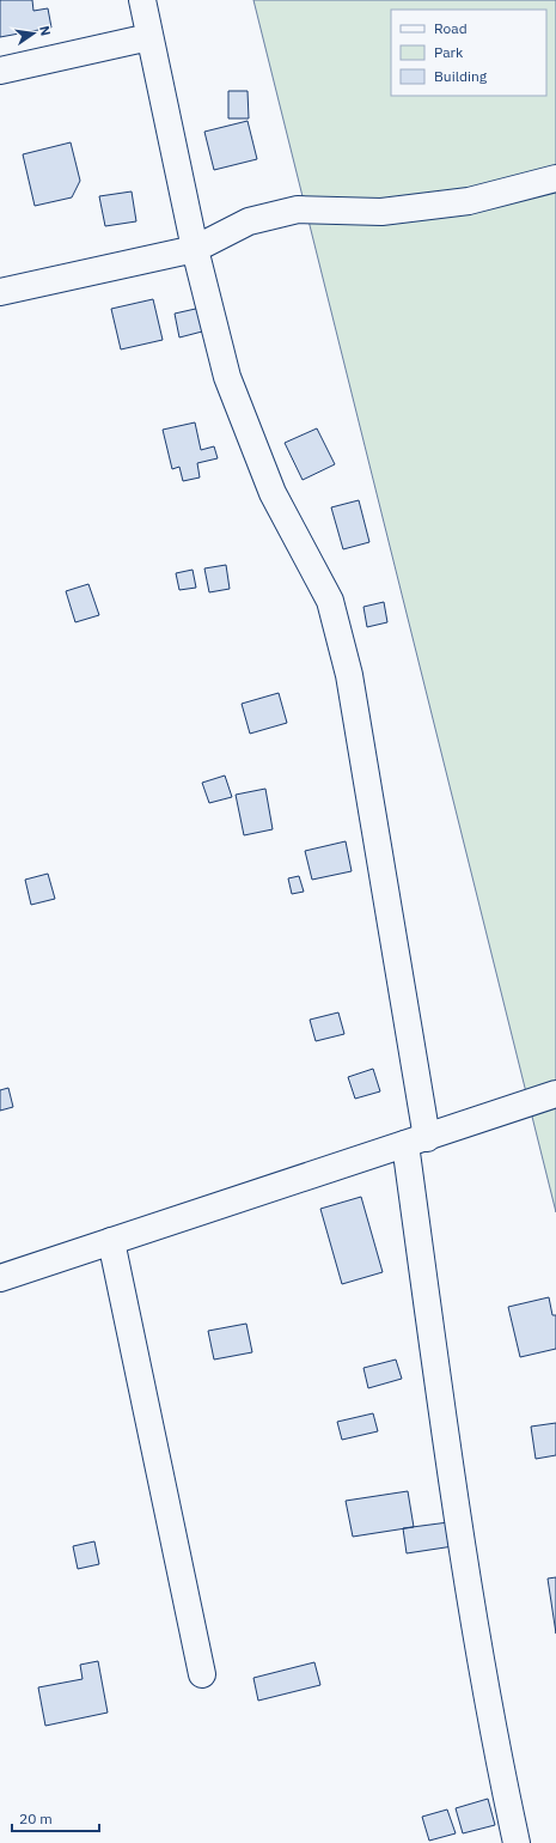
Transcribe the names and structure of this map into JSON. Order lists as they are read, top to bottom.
{
  "legend": ["Road", "Park", "Building"],
  "scale_bar": "20 m",
  "north": "right"
}
